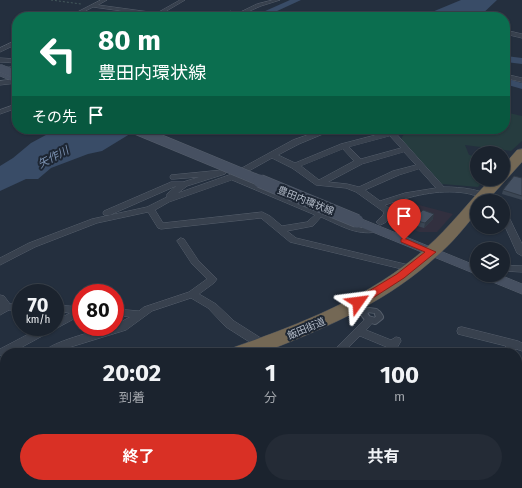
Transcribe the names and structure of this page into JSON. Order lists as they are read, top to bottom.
{
  "streets": {
    "highway": ["飯田街道"],
    "street": ["豊田内環状線"]
  },
  "crossings": [
    ["豊田内環状線", "飯田街道"]
  ],
  "water": ["矢作川"],
  "page": {
    "turn": ["80 m", "豊田内環状線"],
    "then": "その先",
    "speed": "70 km/h",
    "limit": "80",
    "eta": [
      "20:02",
      "到着",
      "1",
      "分",
      "100",
      "m"
    ],
    "buttons": ["終了", "共有"]
  }
}
